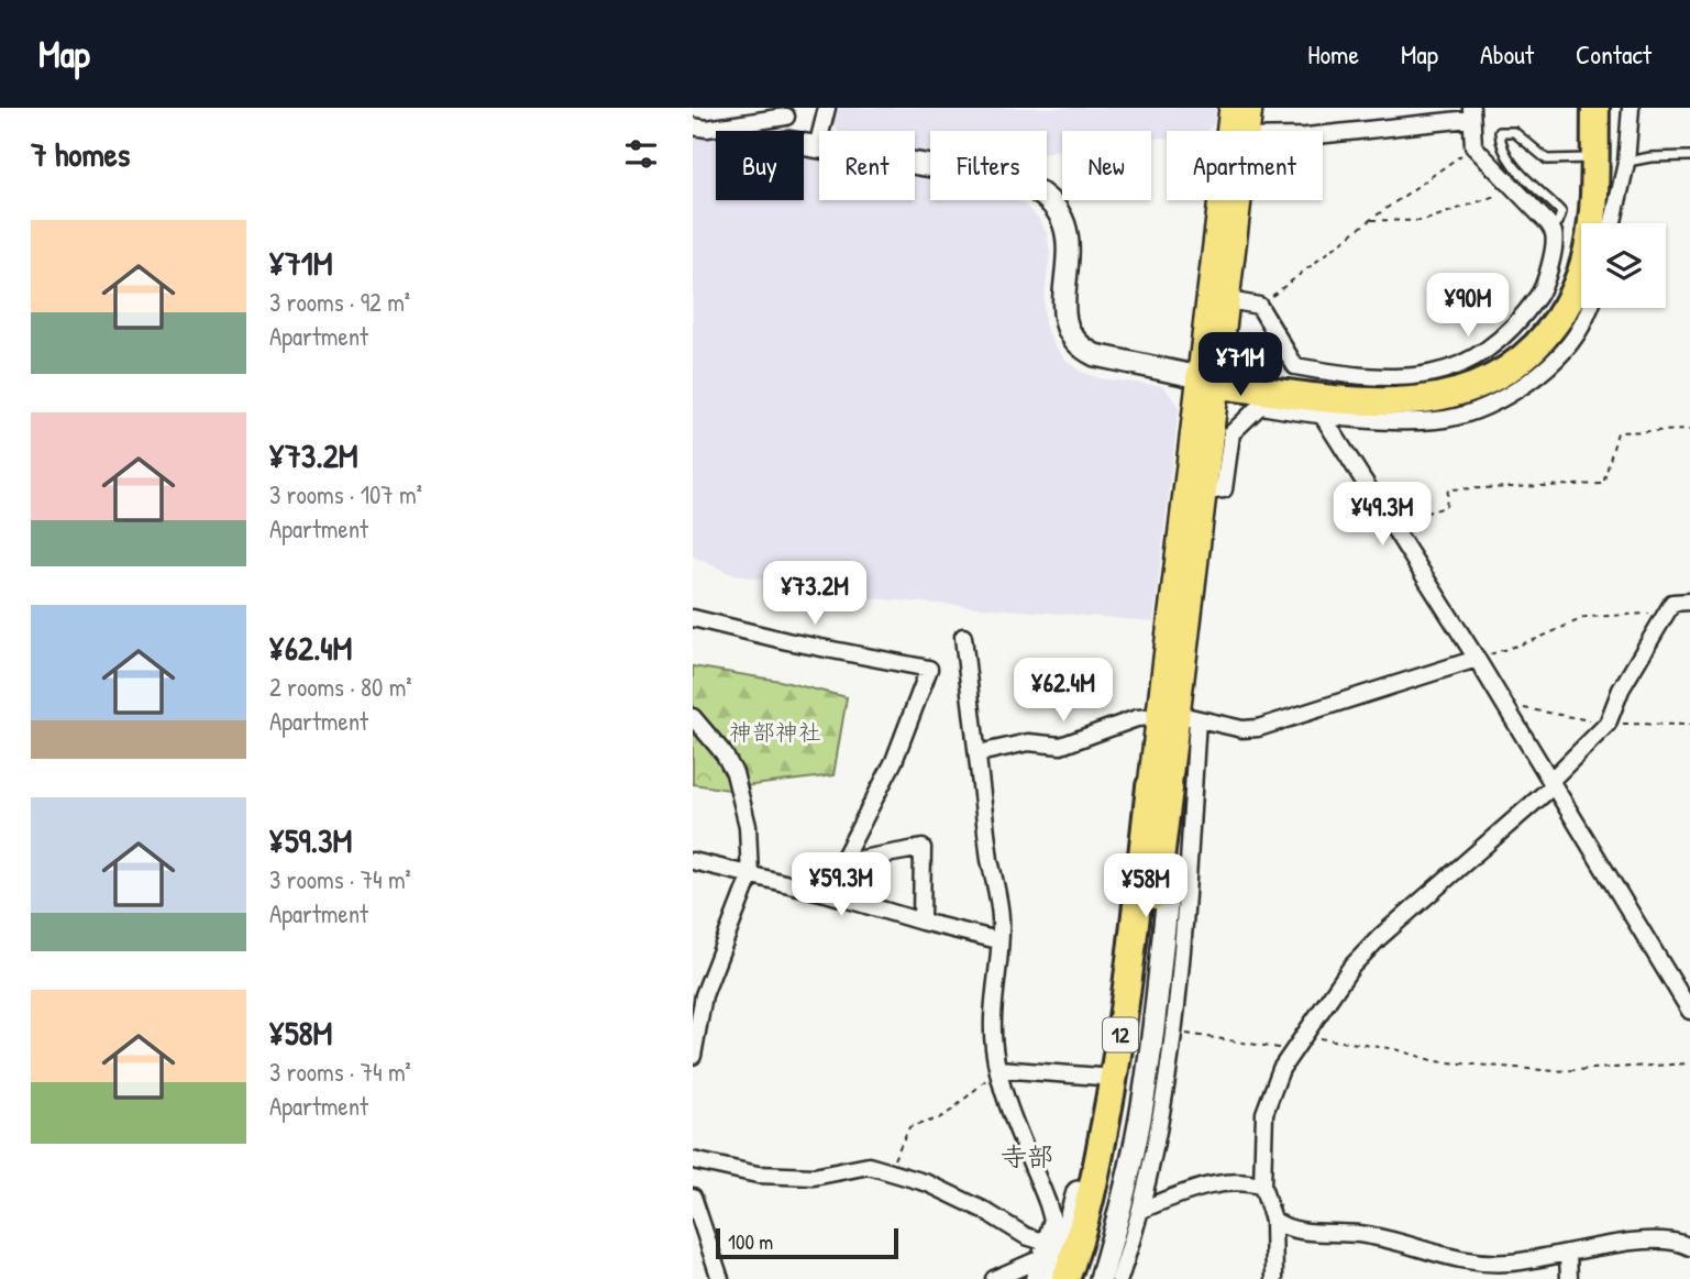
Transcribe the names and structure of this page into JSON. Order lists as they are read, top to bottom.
{
  "streets": {
    "highway": ["12"]
  },
  "districts": ["寺部"],
  "parks": ["神部神社"],
  "scale_bar": "100 m",
  "page": {
    "header": "Map",
    "nav": [
      "Home",
      "Map",
      "About",
      "Contact"
    ],
    "heading": "7 homes",
    "chip": [
      "Buy",
      "Rent",
      "Filters",
      "New",
      "Apartment"
    ],
    "list": [
      {
        "name": "¥71M",
        "note": "3 rooms · 92 m² · Apartment"
      },
      {
        "name": "¥73.2M",
        "note": "3 rooms · 107 m² · Apartment"
      },
      {
        "name": "¥62.4M",
        "note": "2 rooms · 80 m² · Apartment"
      },
      {
        "name": "¥59.3M",
        "note": "3 rooms · 74 m² · Apartment"
      },
      {
        "name": "¥58M",
        "note": "3 rooms · 74 m² · Apartment"
      }
    ],
    "price": [
      "¥90M",
      "¥71M",
      "¥49.3M",
      "¥73.2M",
      "¥62.4M",
      "¥59.3M",
      "¥58M"
    ],
    "scale": "100 m"
  }
}
